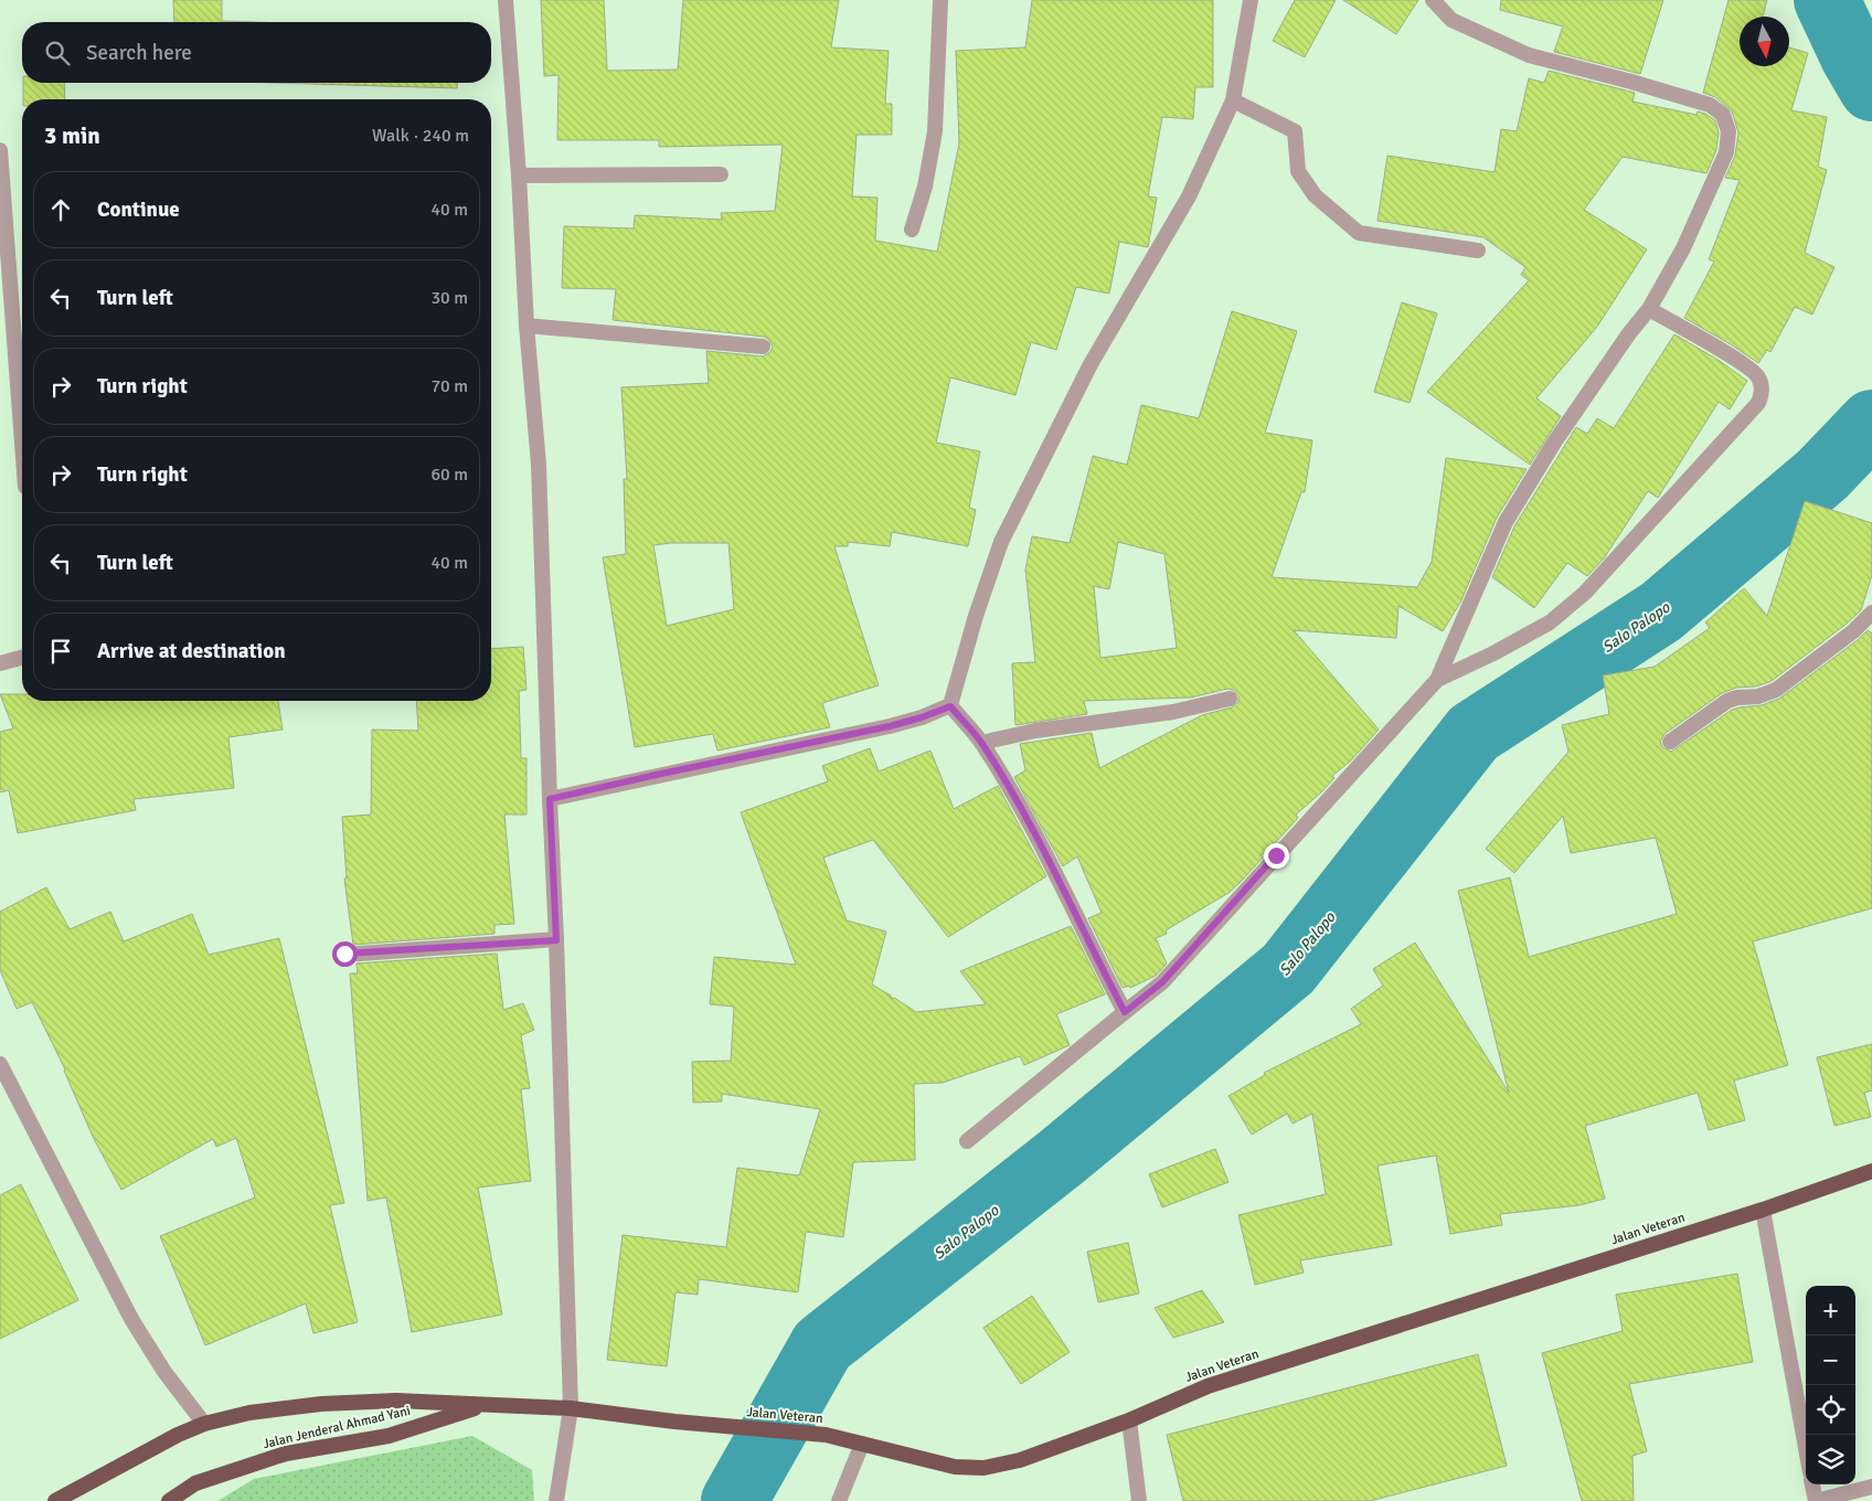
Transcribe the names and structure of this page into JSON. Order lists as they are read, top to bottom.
{
  "streets": {
    "highway": ["Jalan Veteran", "Jalan Jenderal Ahmad Yani"]
  },
  "crossings": [
    ["Jalan Veteran", "Jalan Jenderal Ahmad Yani"]
  ],
  "water": ["Salo Palopo"],
  "north": "bottom",
  "page": {
    "search": "Search here",
    "heading": ["3 min", "Walk · 240 m"],
    "list": [
      ["Continue", "40 m"],
      ["Turn left", "30 m"],
      ["Turn right", "70 m"],
      ["Turn right", "60 m"],
      ["Turn left", "40 m"],
      "Arrive at destination"
    ],
    "map_buttons": ["+", "−"]
  }
}
